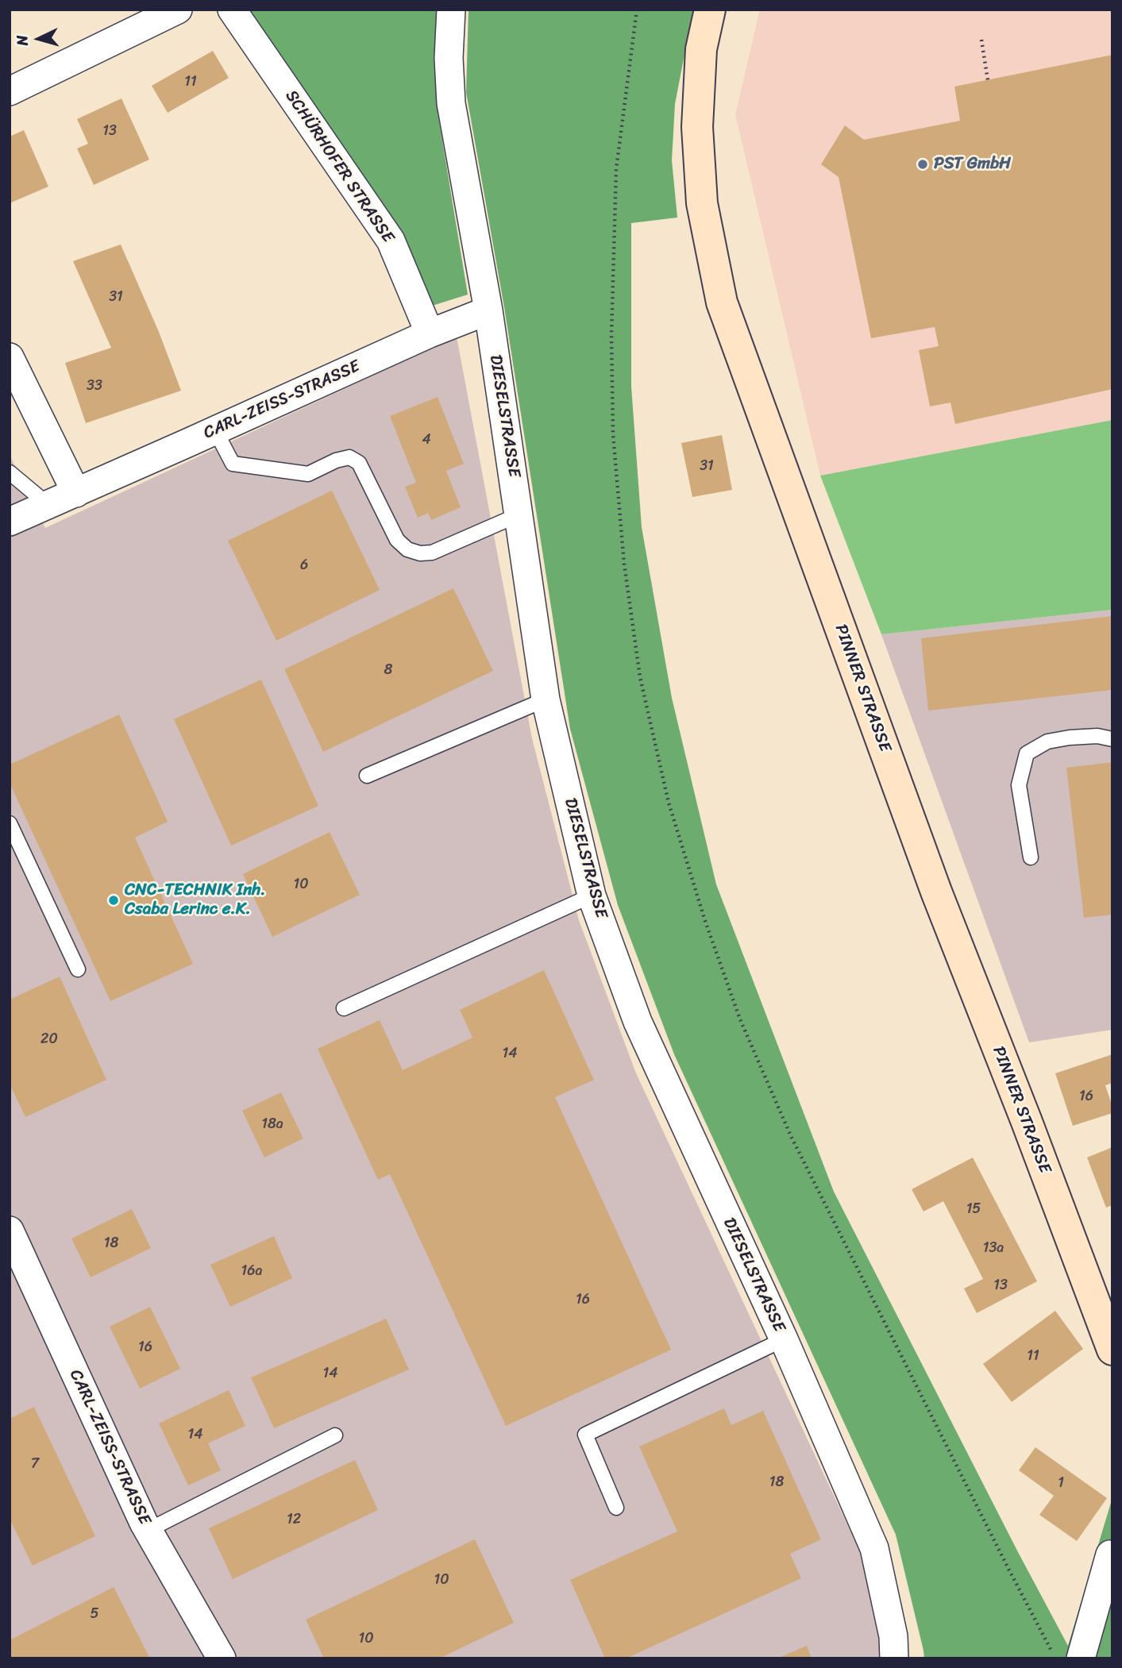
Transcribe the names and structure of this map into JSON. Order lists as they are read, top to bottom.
{
  "streets": {
    "street": [
      "SCHÜRHOFER STRASSE",
      "CARL-ZEISS-STRASSE",
      "DIESELSTRASSE",
      "PINNER STRASSE"
    ]
  },
  "crossings": [
    ["SCHÜRHOFER STRASSE", "CARL-ZEISS-STRASSE"],
    ["CARL-ZEISS-STRASSE", "DIESELSTRASSE"]
  ],
  "places": ["PST GmbH", "CNC-TECHNIK Inh. Csaba Lerinc e.K."],
  "house_numbers": [
    "11",
    "13",
    "31",
    "33",
    "4",
    "31",
    "6",
    "8",
    "10",
    "20",
    "14",
    "16",
    "18a",
    "15",
    "18",
    "13a",
    "16a",
    "13",
    "16",
    "16",
    "11",
    "14",
    "14",
    "7",
    "18",
    "1",
    "12",
    "10",
    "5",
    "10"
  ],
  "north": "left"
}
